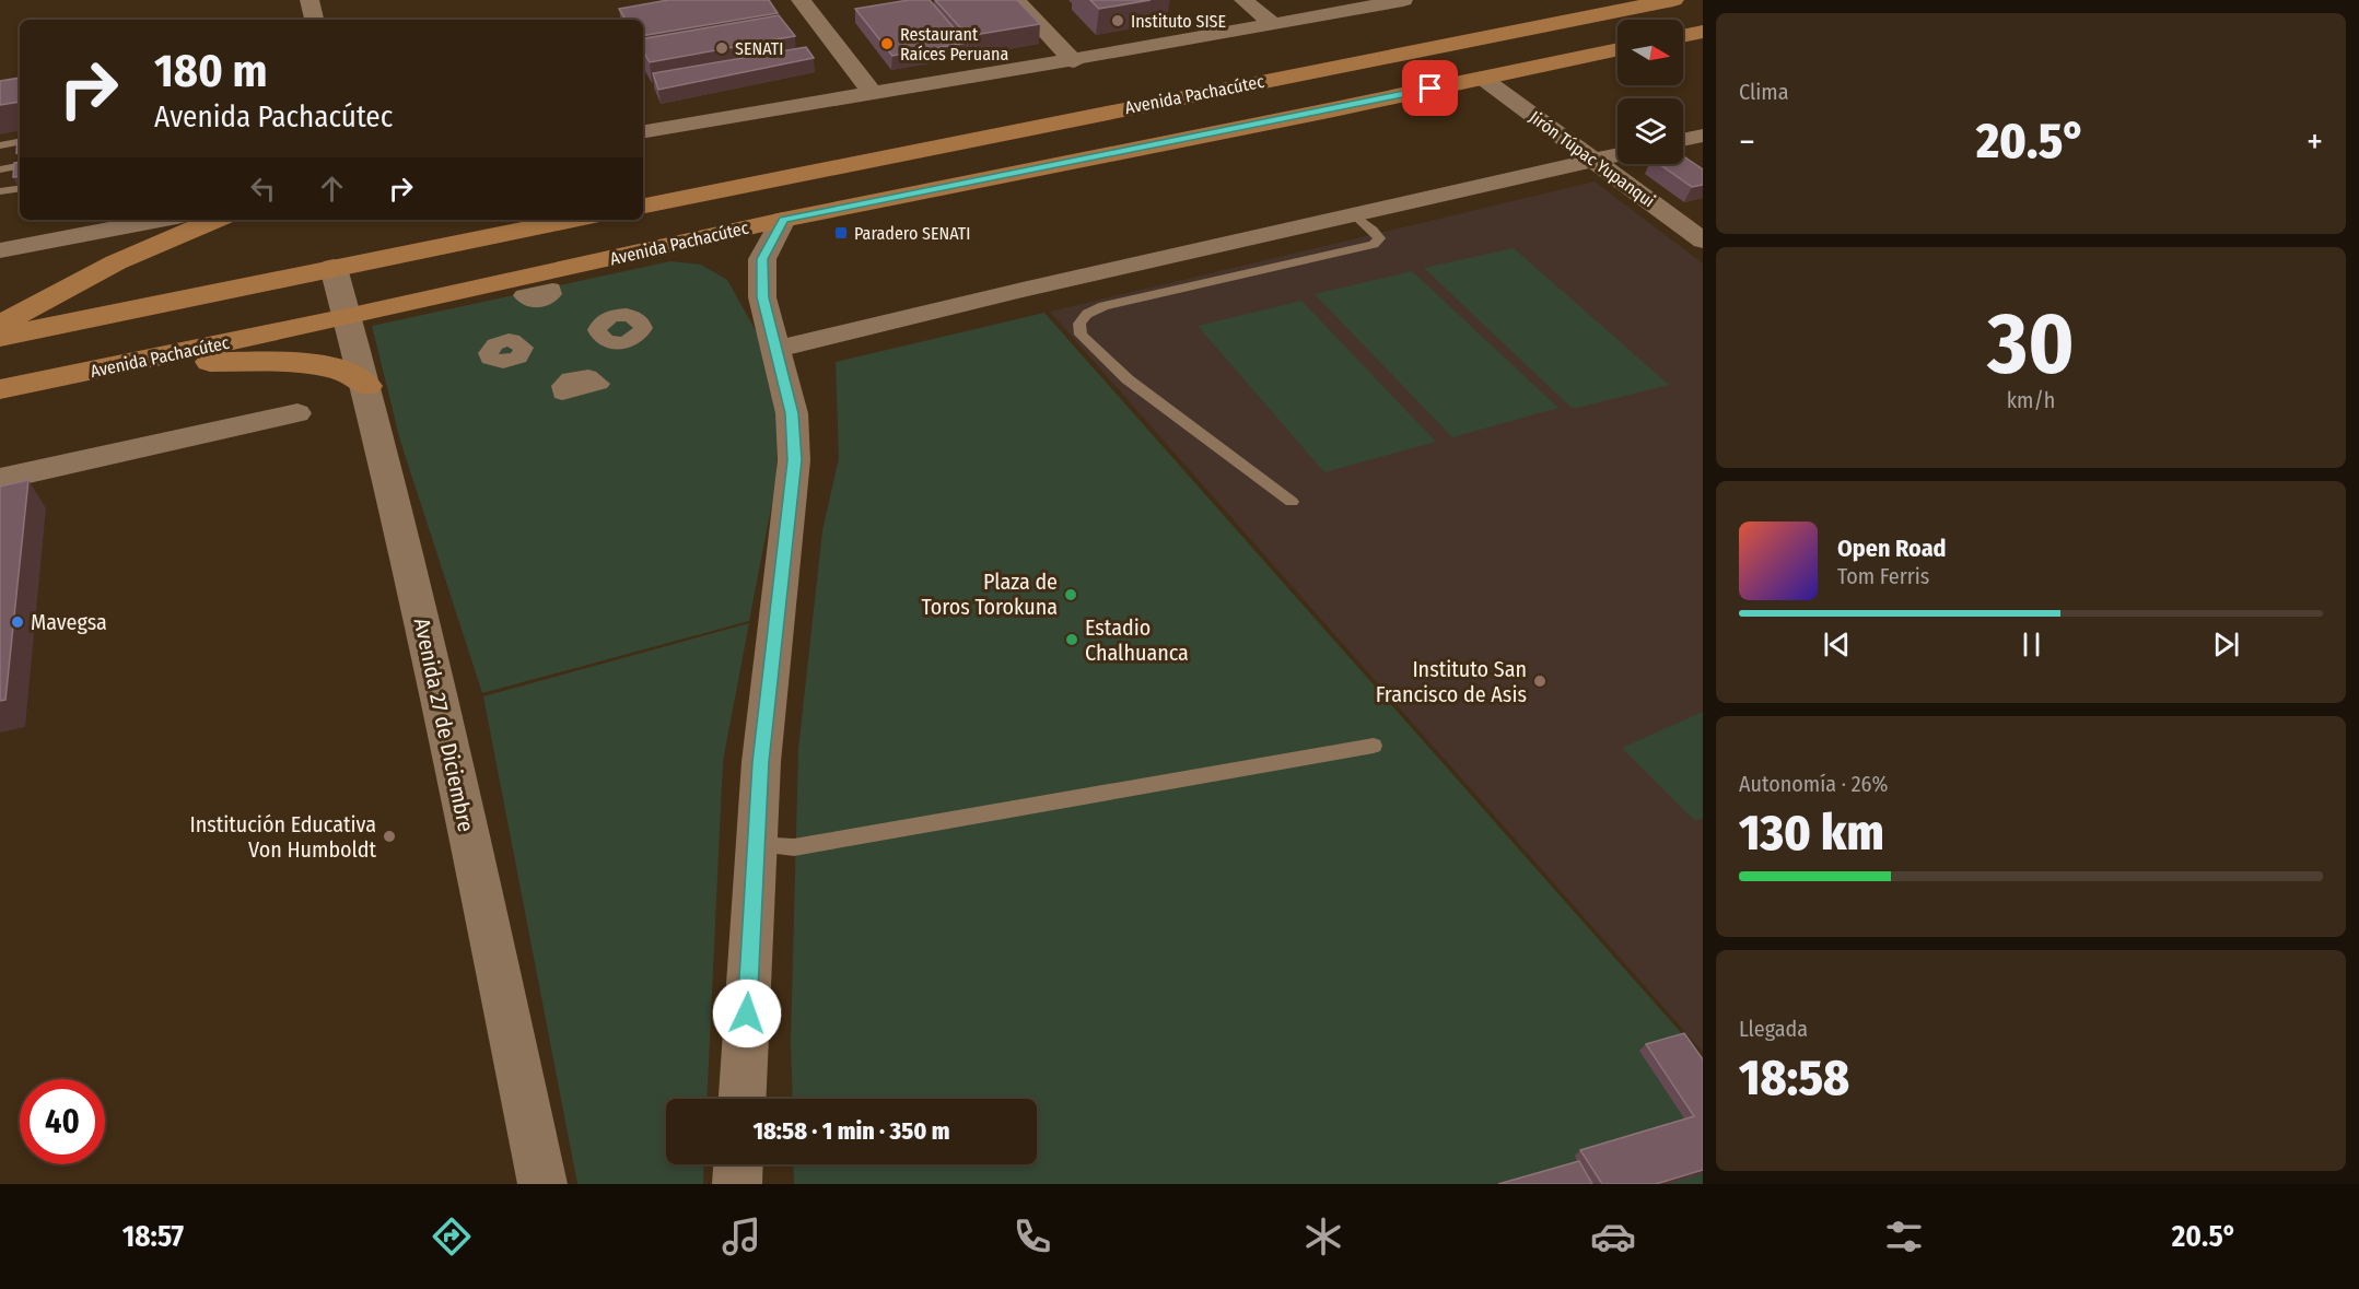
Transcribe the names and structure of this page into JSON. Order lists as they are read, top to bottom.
{
  "streets": {
    "main road": ["Avenida Pachacútec"],
    "street": ["Jirón Túpac Yupanqui", "Avenida 27 de Diciembre"]
  },
  "crossings": [
    ["Avenida Pachacútec", "Jirón Túpac Yupanqui"],
    ["Avenida Pachacútec", "Avenida 27 de Diciembre"]
  ],
  "places": {
    "other": [
      "Instituto SISE",
      "Restaurant Raíces Peruana",
      "SENATI",
      "Plaza de Toros Torokuna",
      "Mavegsa",
      "Estadio Chalhuanca",
      "Instituto San Francisco de Asis",
      "Institución Educativa Von Humboldt"
    ],
    "transit": ["Paradero SENATI"]
  },
  "north": "right",
  "page": {
    "tile": [
      "Clima",
      ["30", "km/h"],
      ["Autonomía · 26%", "130 km"],
      ["Llegada", "18:58"]
    ],
    "turn": ["180 m", "Avenida Pachacútec"],
    "heat": ["−", "20.5°", "+"],
    "song": ["Open Road", "Tom Ferris"],
    "limit": "40",
    "trip": "18:58 · 1 min · 350 m",
    "tabs": ["18:57", "20.5°"]
  }
}
